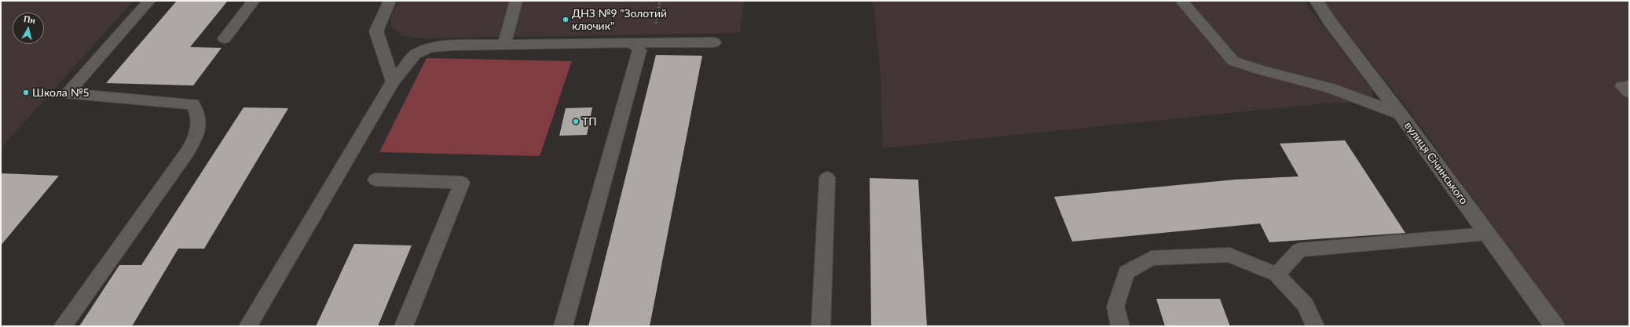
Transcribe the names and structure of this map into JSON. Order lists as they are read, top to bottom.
{
  "streets": {
    "street": ["вулиця Січинського"]
  },
  "places": ["ДНЗ №9 \"Золотий ключик\"", "Школа №5", "ТП"],
  "north": "top"
}
